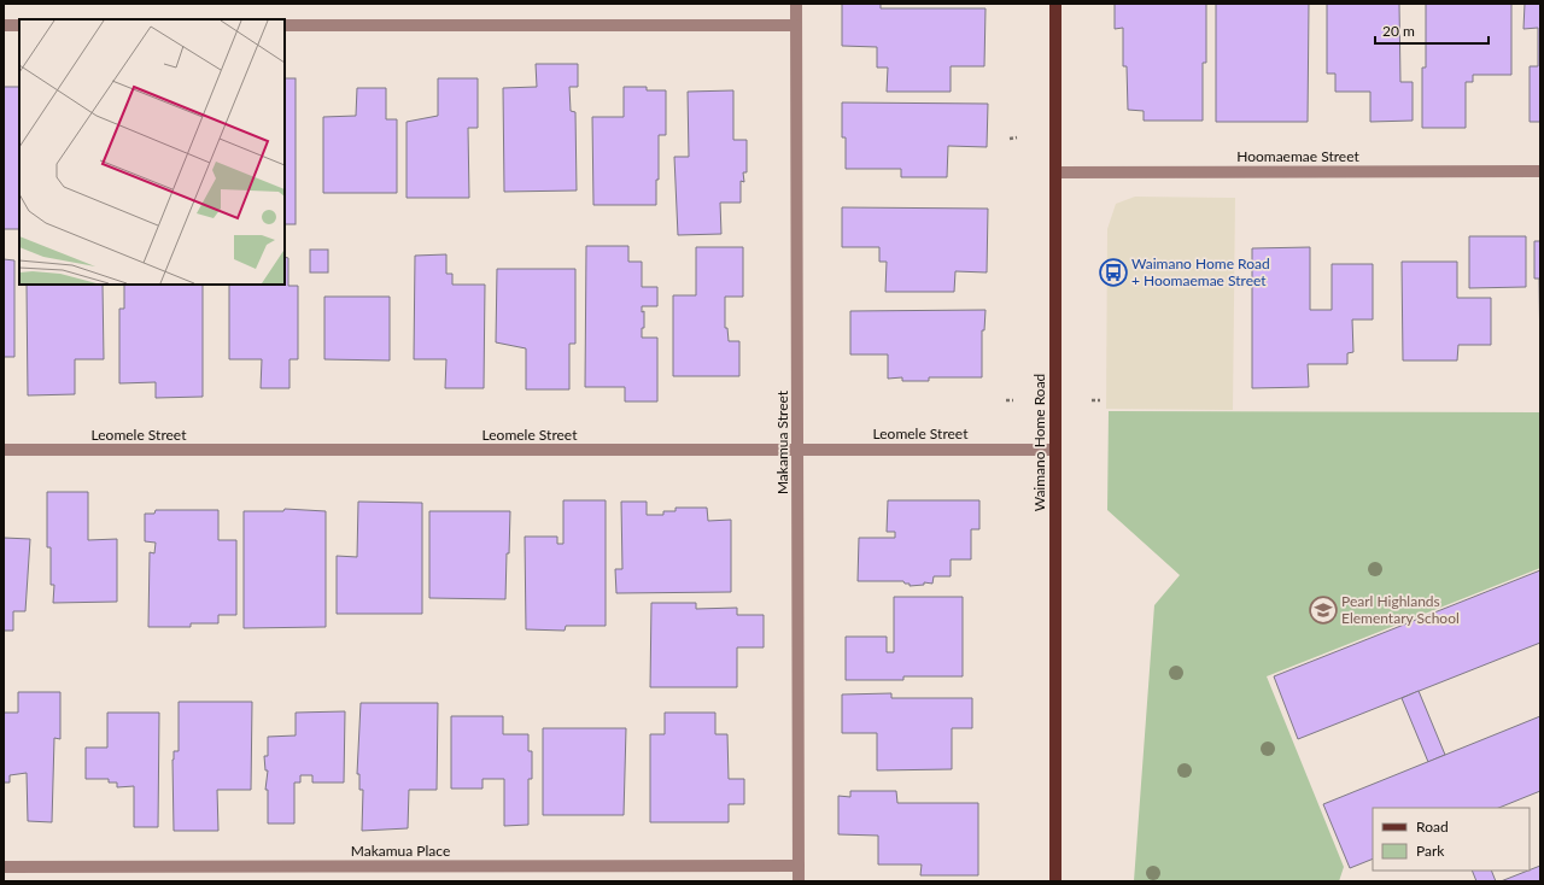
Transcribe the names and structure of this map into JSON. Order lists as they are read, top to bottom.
{
  "streets": {
    "main road": ["Waimano Home Road"],
    "street": [
      "Hoomaemae Street",
      "Leomele Street",
      "Makamua Street",
      "Makamua Place"
    ]
  },
  "crossings": [
    ["Hoomaemae Street", "Waimano Home Road"],
    ["Leomele Street", "Makamua Street"],
    ["Leomele Street", "Waimano Home Road"],
    ["Makamua Street", "Makamua Place"]
  ],
  "places": {
    "bus stop": ["Waimano Home Road + Hoomaemae Street"],
    "school or university": ["Pearl Highlands Elementary School"]
  },
  "legend": ["Road", "Park"],
  "scale_bar": "20 m"
}
